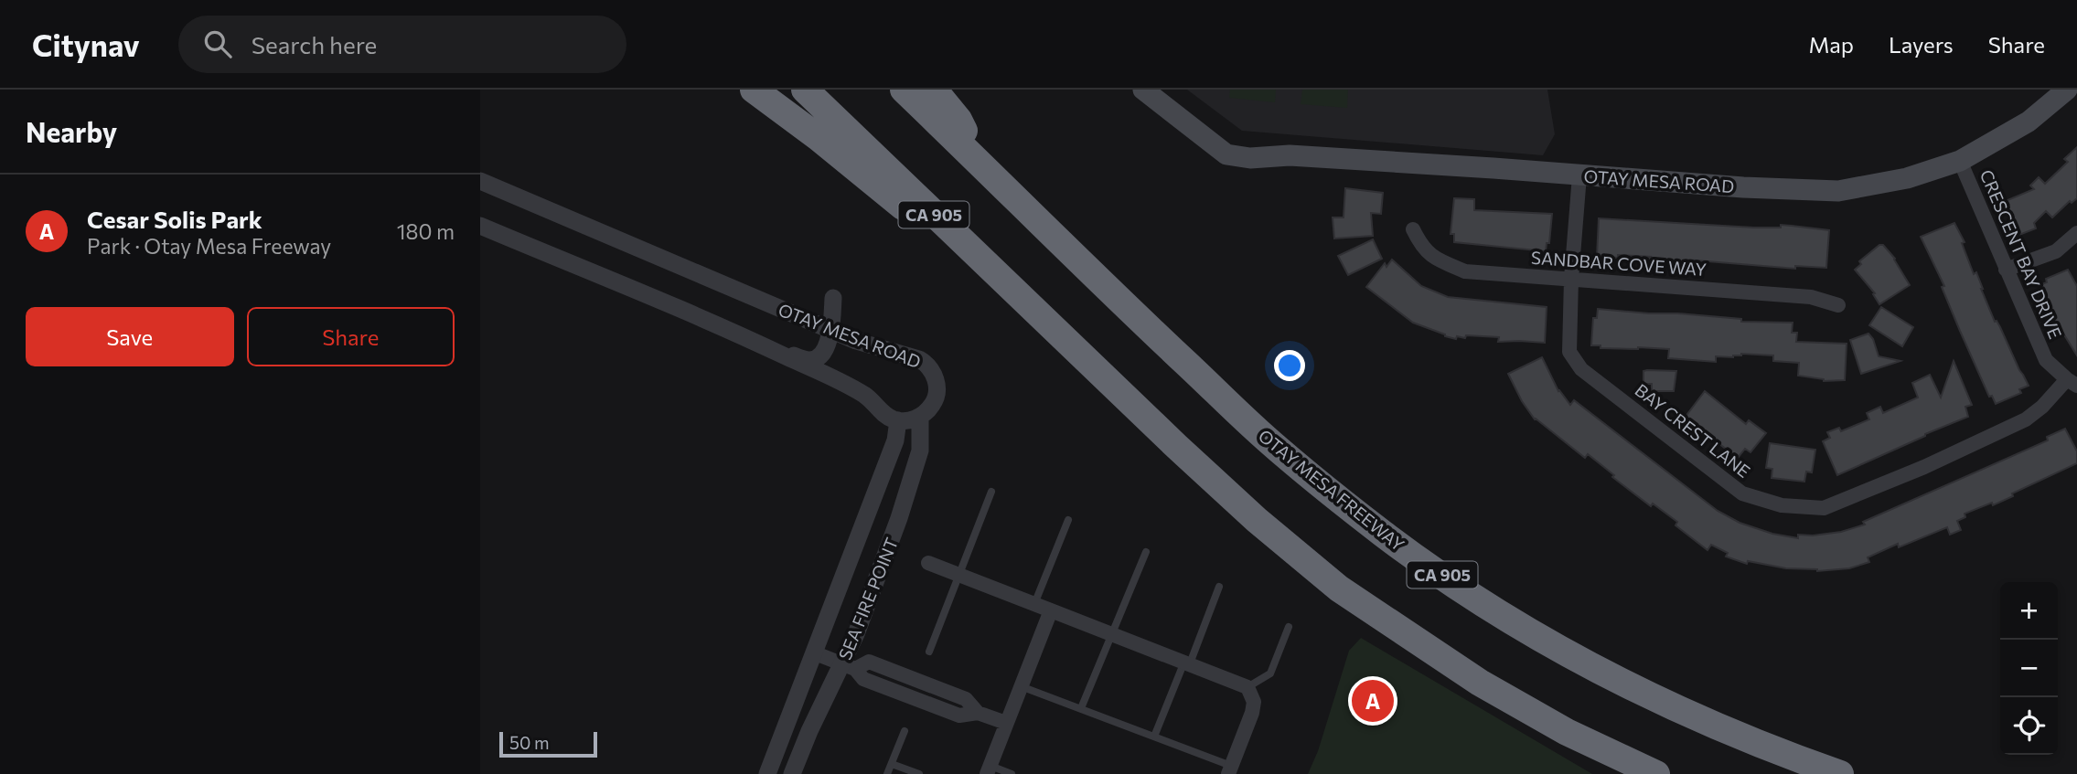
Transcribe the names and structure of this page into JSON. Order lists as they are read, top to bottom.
{
  "streets": {
    "highway": ["CA 905", "OTAY MESA FREEWAY"],
    "main road": ["OTAY MESA ROAD"],
    "street": [
      "CRESCENT BAY DRIVE",
      "SANDBAR COVE WAY",
      "BAY CREST LANE",
      "SEA FIRE POINT"
    ]
  },
  "crossings": [
    ["OTAY MESA ROAD", "CRESCENT BAY DRIVE"],
    ["OTAY MESA ROAD", "BAY CREST LANE"],
    ["OTAY MESA ROAD", "SEA FIRE POINT"],
    ["CRESCENT BAY DRIVE", "BAY CREST LANE"],
    ["SANDBAR COVE WAY", "BAY CREST LANE"]
  ],
  "scale_bar": "50 m",
  "page": {
    "header": "Citynav",
    "search": "Search here",
    "nav": ["Map", "Layers", "Share"],
    "heading": "Nearby",
    "list": [
      {
        "mark": "A",
        "name": "Cesar Solis Park",
        "note": "Park · Otay Mesa Freeway",
        "value": "180 m"
      }
    ],
    "buttons": ["Save", "Share"],
    "map_buttons": ["+", "−"],
    "pins": "A",
    "scale": "50 m"
  }
}
